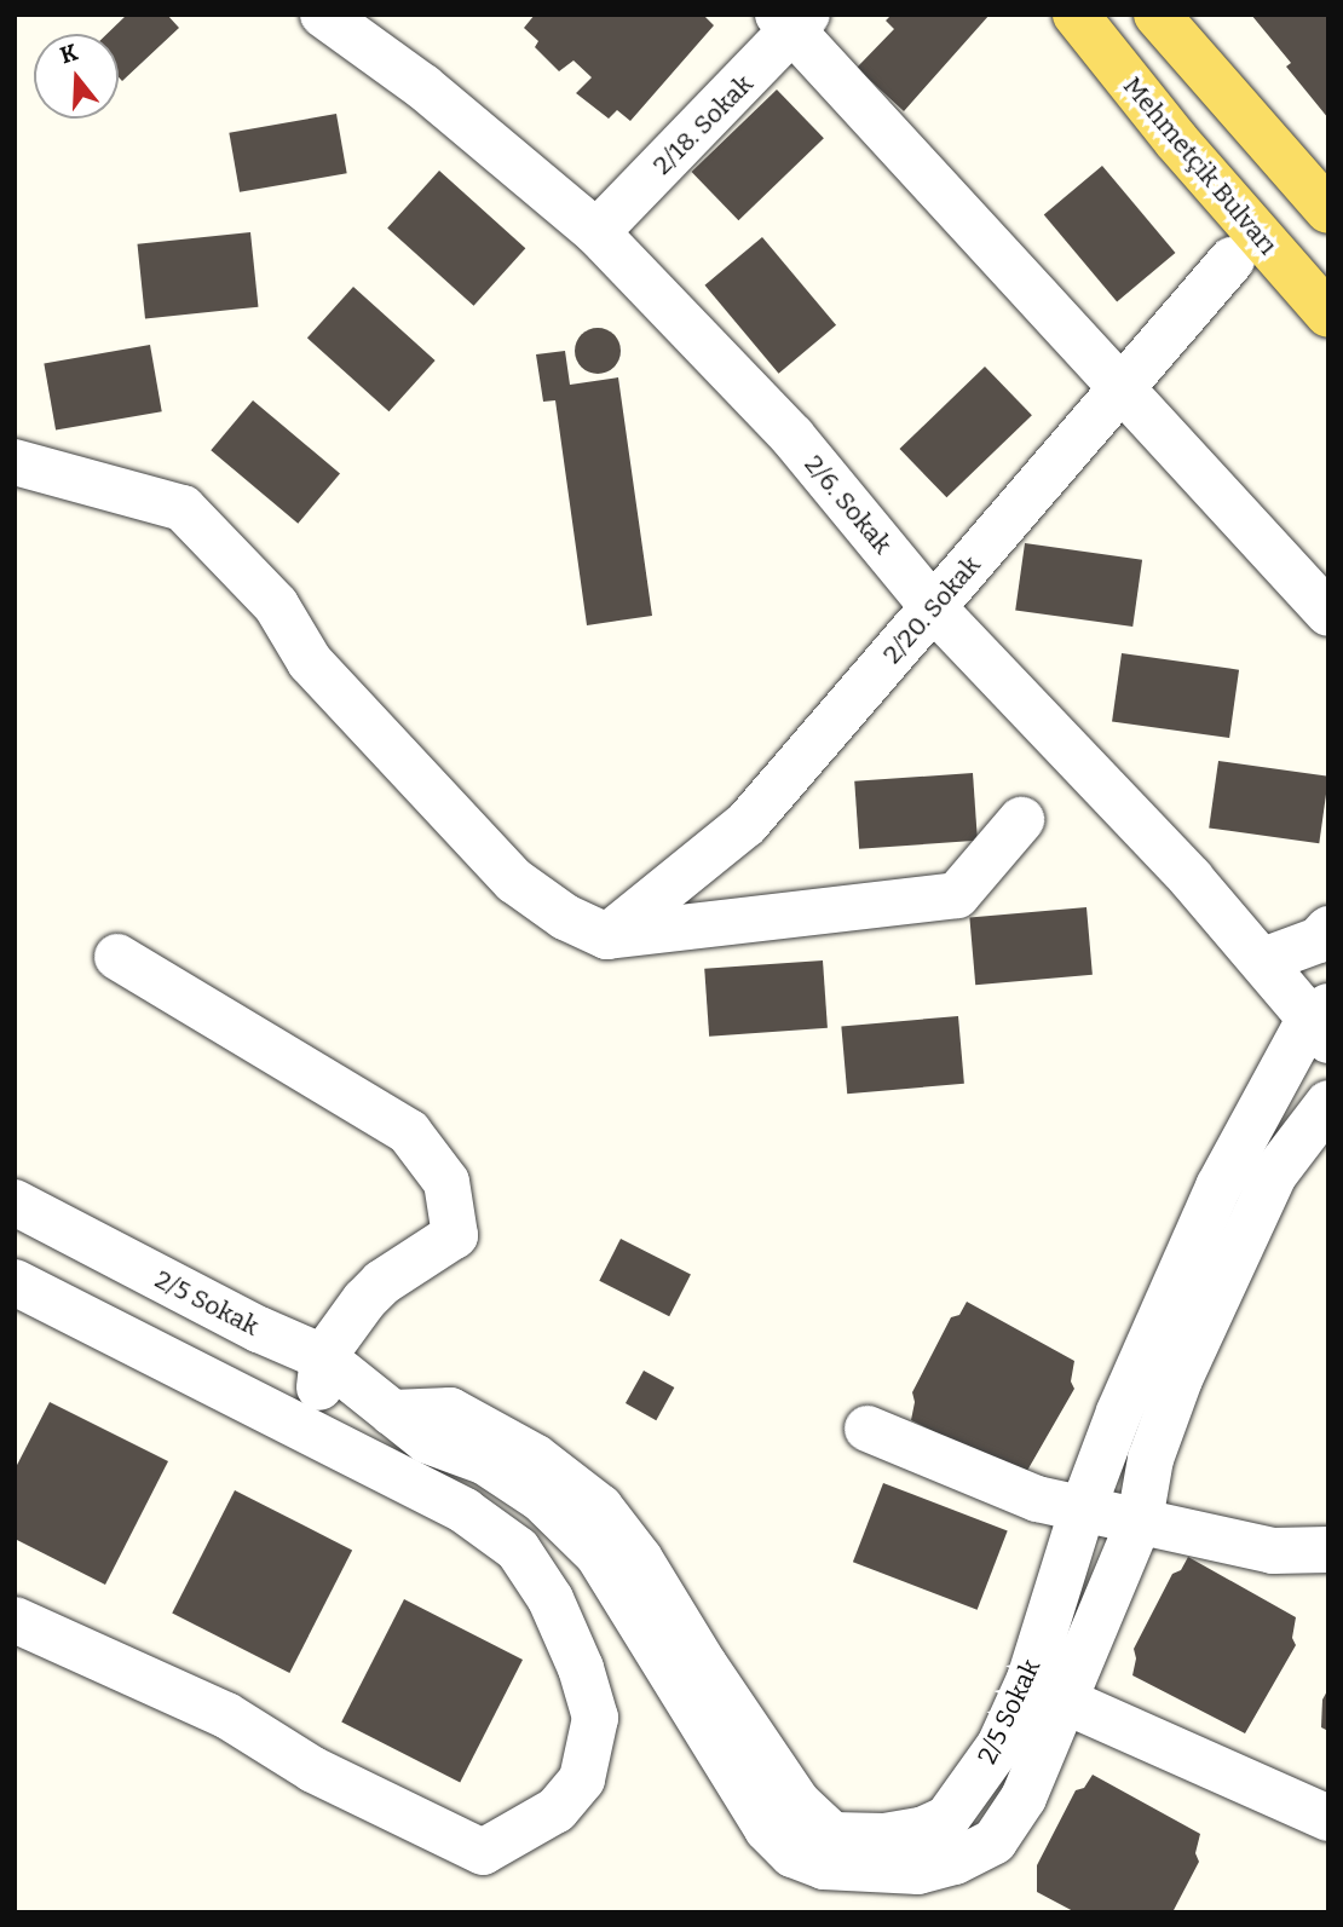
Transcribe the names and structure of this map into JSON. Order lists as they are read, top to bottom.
{
  "streets": {
    "main road": ["Mehmetçik Bulvarı"],
    "street": [
      "2/18. Sokak",
      "2/6. Sokak",
      "2/20. Sokak",
      "2/5 Sokak"
    ]
  },
  "crossings": [
    ["2/18. Sokak", "2/6. Sokak"],
    ["2/6. Sokak", "2/20. Sokak"],
    ["2/6. Sokak", "2/5 Sokak"]
  ],
  "north": "top"
}
